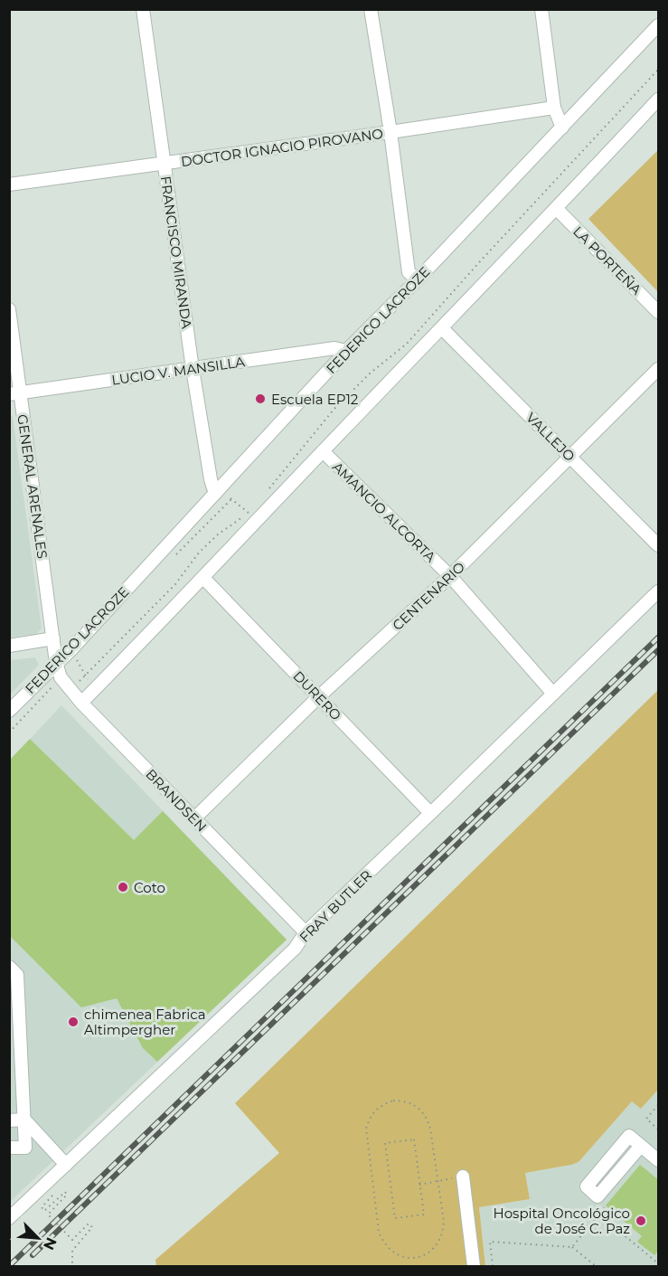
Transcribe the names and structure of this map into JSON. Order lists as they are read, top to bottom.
{
  "streets": {
    "street": [
      "DOCTOR IGNACIO PIROVANO",
      "FRANCISCO MIRANDA",
      "LA PORTEÑA",
      "FEDERICO LACROZE",
      "LUCIO V. MANSILLA",
      "VALLEJO",
      "GENERAL ARENALES",
      "AMANCIO ALCORTA",
      "CENTENARIO",
      "DURERO",
      "BRANDSEN",
      "FRAY BUTLER"
    ]
  },
  "crossings": [
    ["DOCTOR IGNACIO PIROVANO", "FRANCISCO MIRANDA"],
    ["FRANCISCO MIRANDA", "FEDERICO LACROZE"],
    ["FRANCISCO MIRANDA", "LUCIO V. MANSILLA"],
    ["FEDERICO LACROZE", "LUCIO V. MANSILLA"],
    ["FEDERICO LACROZE", "GENERAL ARENALES"],
    ["FEDERICO LACROZE", "BRANDSEN"],
    ["LUCIO V. MANSILLA", "GENERAL ARENALES"],
    ["VALLEJO", "CENTENARIO"],
    ["GENERAL ARENALES", "BRANDSEN"],
    ["AMANCIO ALCORTA", "CENTENARIO"],
    ["AMANCIO ALCORTA", "FRAY BUTLER"],
    ["CENTENARIO", "DURERO"],
    ["CENTENARIO", "BRANDSEN"],
    ["DURERO", "FRAY BUTLER"],
    ["BRANDSEN", "FRAY BUTLER"]
  ],
  "places": [
    "Escuela EP12",
    "Coto",
    "chimenea Fabrica Altimpergher",
    "Hospital Oncológico de José C. Paz"
  ],
  "north": "bottom right"
}
